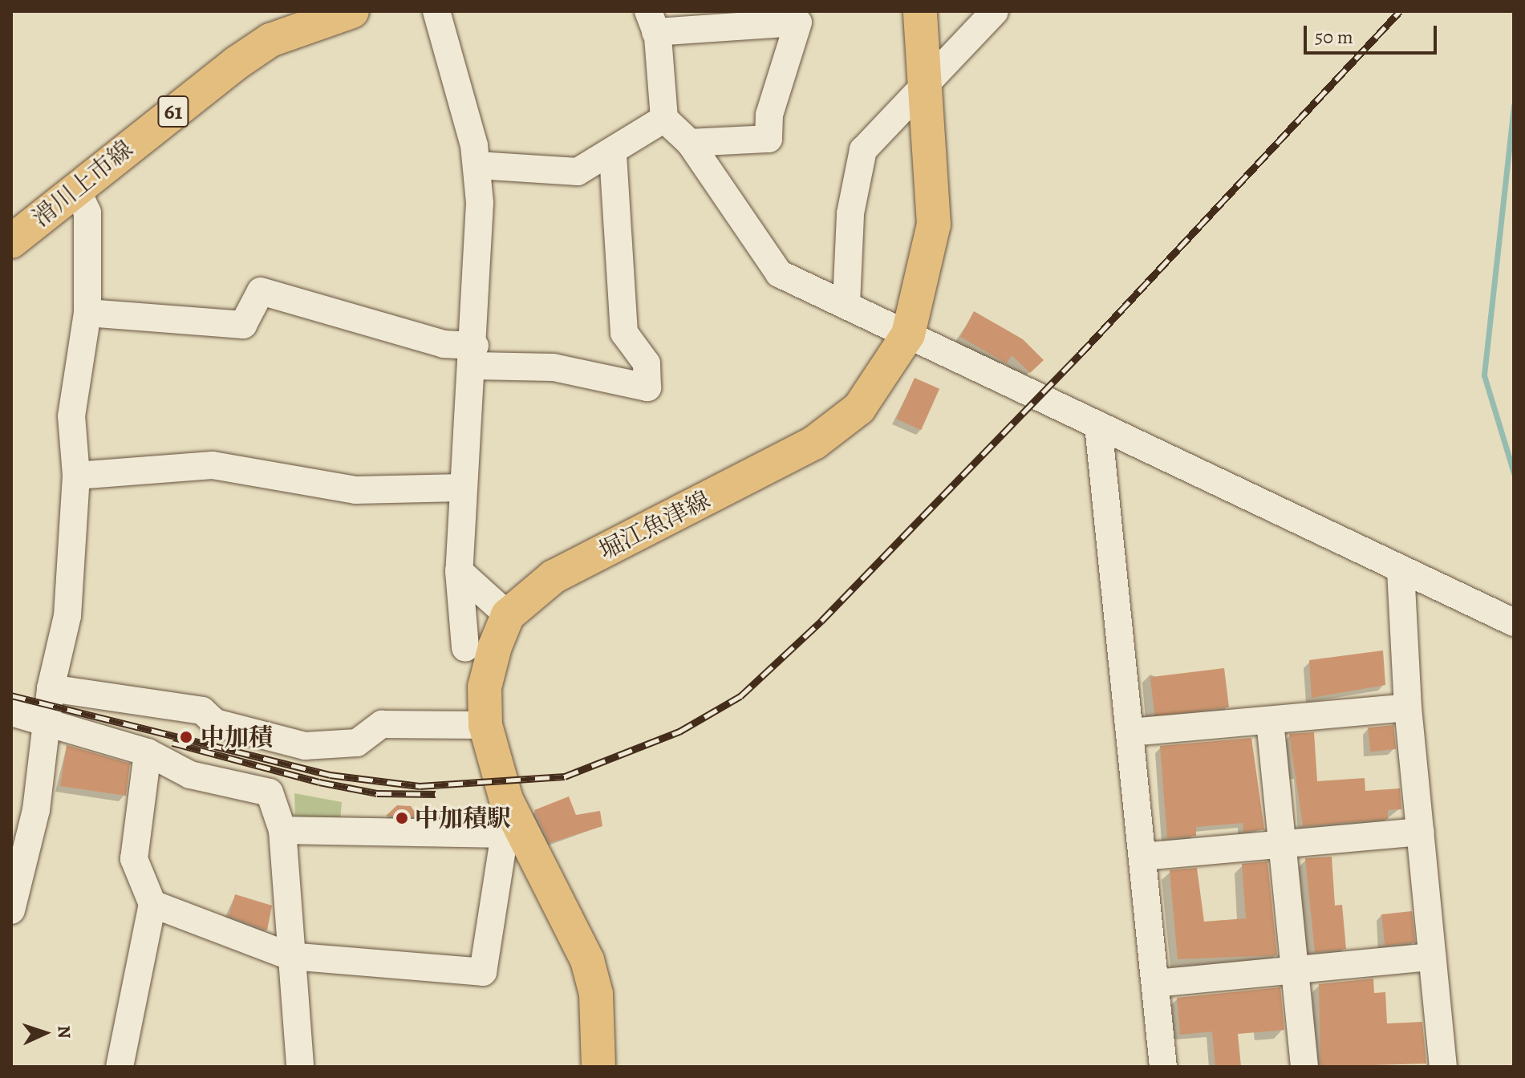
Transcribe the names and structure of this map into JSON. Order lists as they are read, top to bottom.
{
  "streets": {
    "main road": ["61", "滑川上市線", "堀江魚津線"]
  },
  "places": ["中加積", "中加積駅"],
  "scale_bar": "50 m",
  "north": "right"
}
